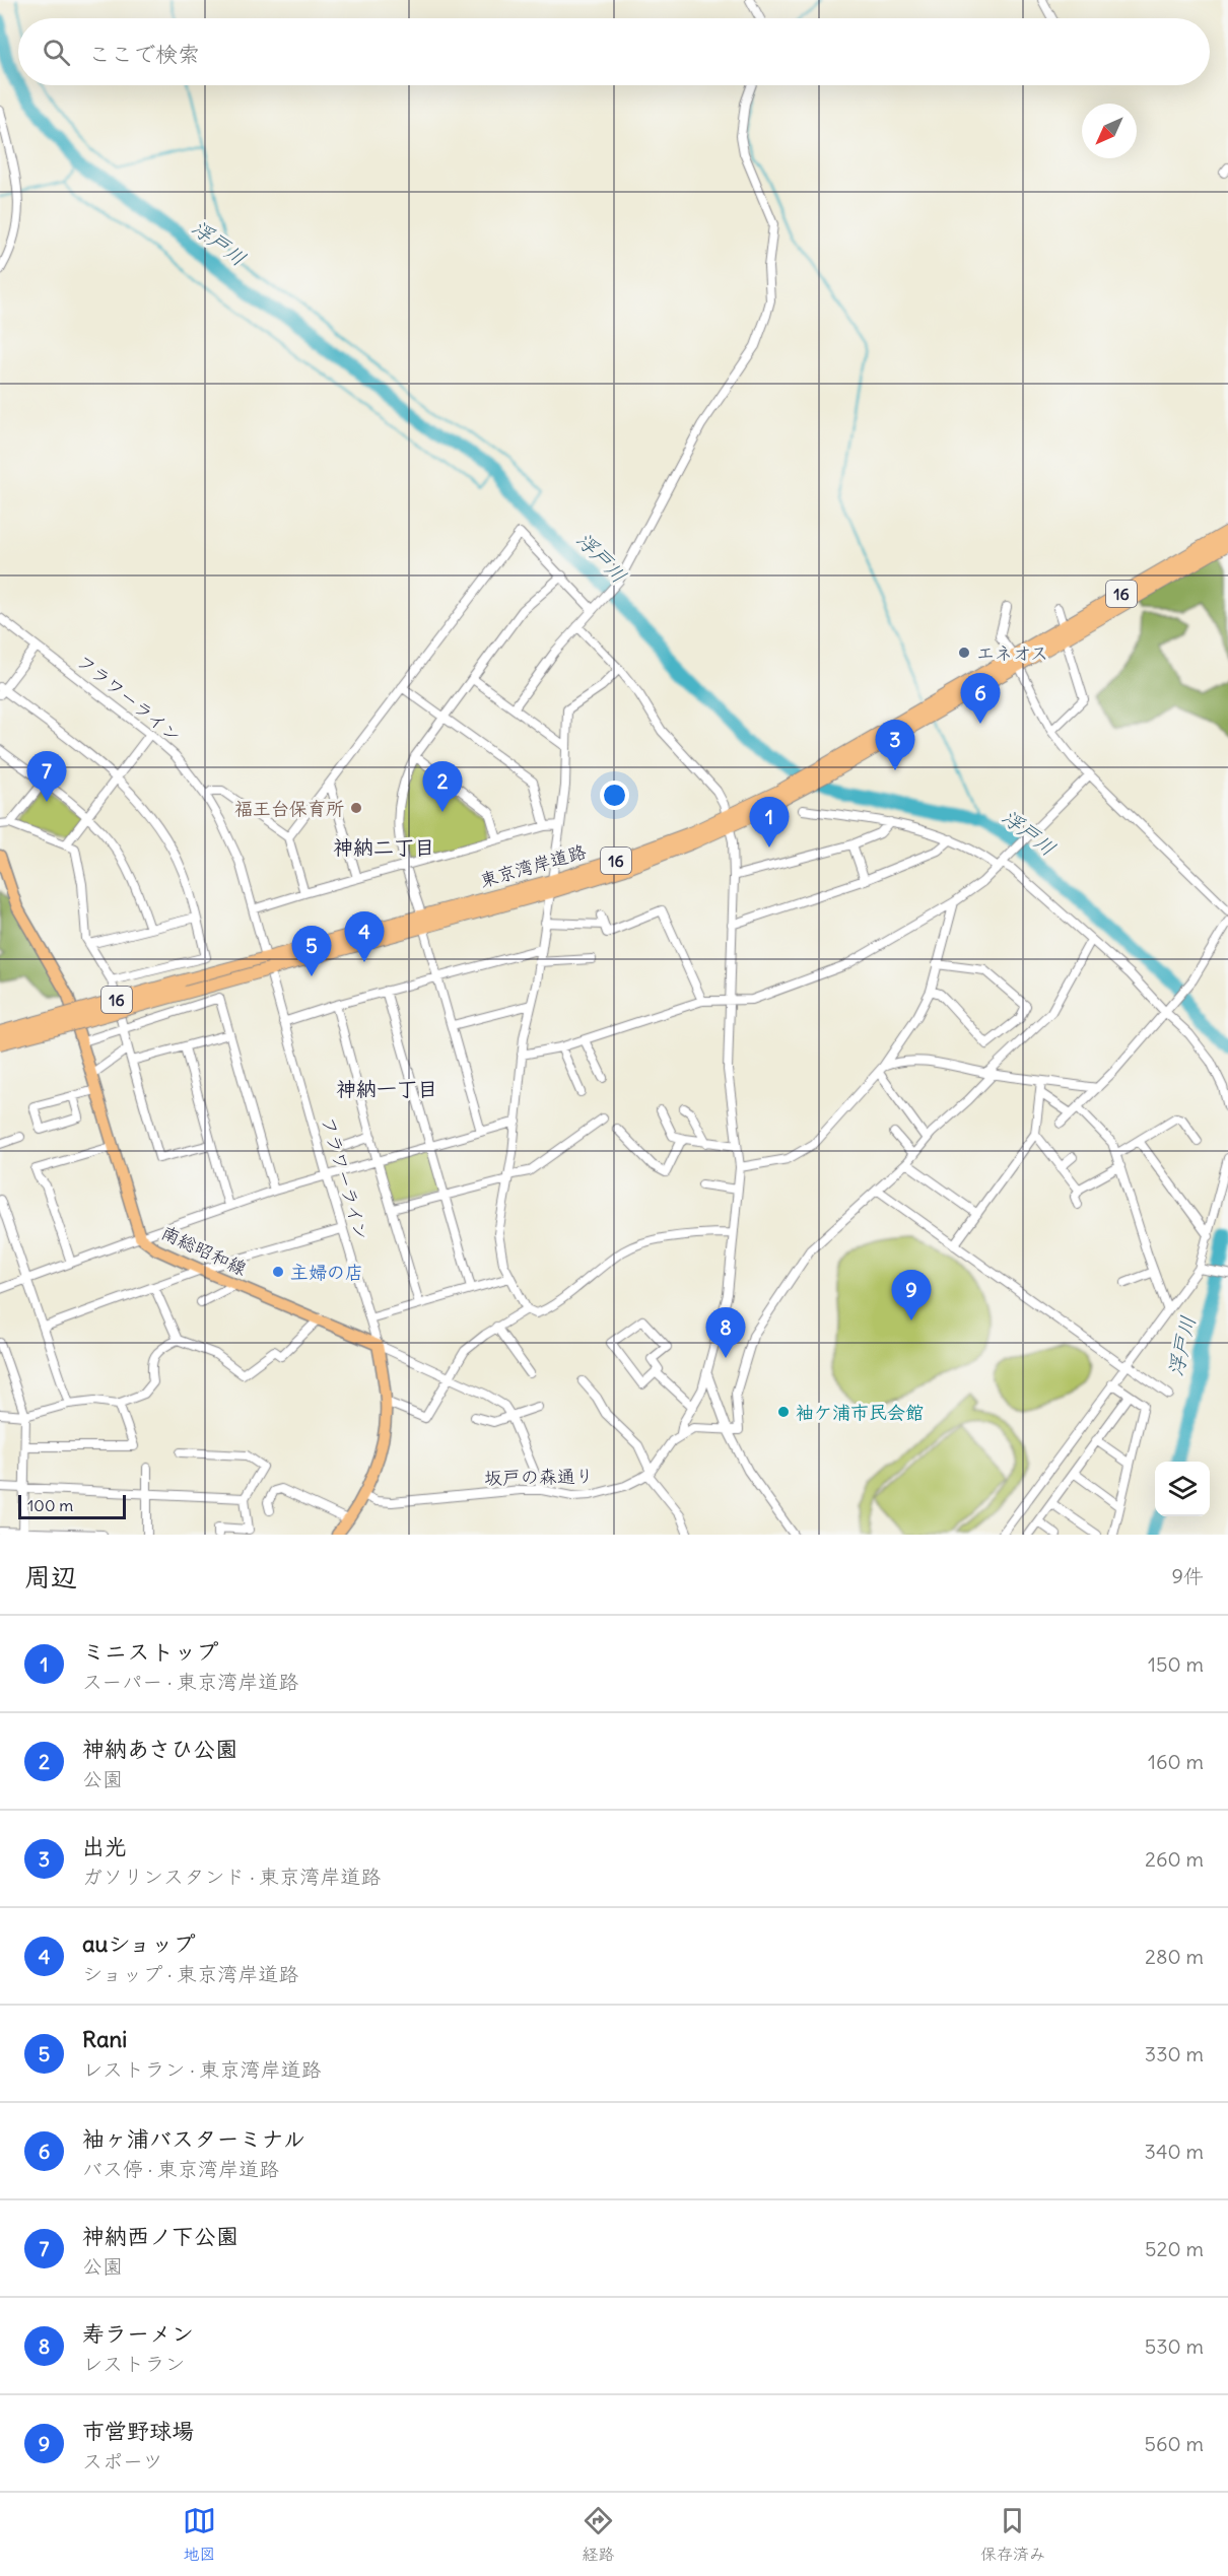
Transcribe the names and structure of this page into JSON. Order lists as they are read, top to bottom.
{
  "streets": {
    "highway": ["16", "東京湾岸道路"],
    "main road": ["南総昭和線"],
    "street": ["フラワーライン", "坂戸の森通り"]
  },
  "crossings": [
    ["フラワーライン", "東京湾岸道路"],
    ["フラワーライン", "南総昭和線"],
    ["東京湾岸道路", "坂戸の森通り"]
  ],
  "districts": ["神納二丁目", "神納一丁目"],
  "water": ["浮戸川"],
  "places": [
    "エネオス",
    "福王台保育所",
    "主婦の店",
    "袖ケ浦市民会館"
  ],
  "scale_bar": "100 m",
  "north": "bottom left",
  "page": {
    "search": "ここで検索",
    "pins": [
      "6",
      "3",
      "7",
      "2",
      "1",
      "4",
      "5",
      "9",
      "8"
    ],
    "scale": "100 m",
    "heading": ["周辺", "9件"],
    "list": [
      {
        "mark": "1",
        "name": "ミニストップ",
        "note": "スーパー · 東京湾岸道路",
        "value": "150 m"
      },
      {
        "mark": "2",
        "name": "神納あさひ公園",
        "note": "公園",
        "value": "160 m"
      },
      {
        "mark": "3",
        "name": "出光",
        "note": "ガソリンスタンド · 東京湾岸道路",
        "value": "260 m"
      },
      {
        "mark": "4",
        "name": "auショップ",
        "note": "ショップ · 東京湾岸道路",
        "value": "280 m"
      },
      {
        "mark": "5",
        "name": "Rani",
        "note": "レストラン · 東京湾岸道路",
        "value": "330 m"
      },
      {
        "mark": "6",
        "name": "袖ヶ浦バスターミナル",
        "note": "バス停 · 東京湾岸道路",
        "value": "340 m"
      },
      {
        "mark": "7",
        "name": "神納西ノ下公園",
        "note": "公園",
        "value": "520 m"
      },
      {
        "mark": "8",
        "name": "寿ラーメン",
        "note": "レストラン",
        "value": "530 m"
      },
      {
        "mark": "9",
        "name": "市営野球場",
        "note": "スポーツ",
        "value": "560 m"
      }
    ],
    "nav": ["地図", "経路", "保存済み"]
  }
}
